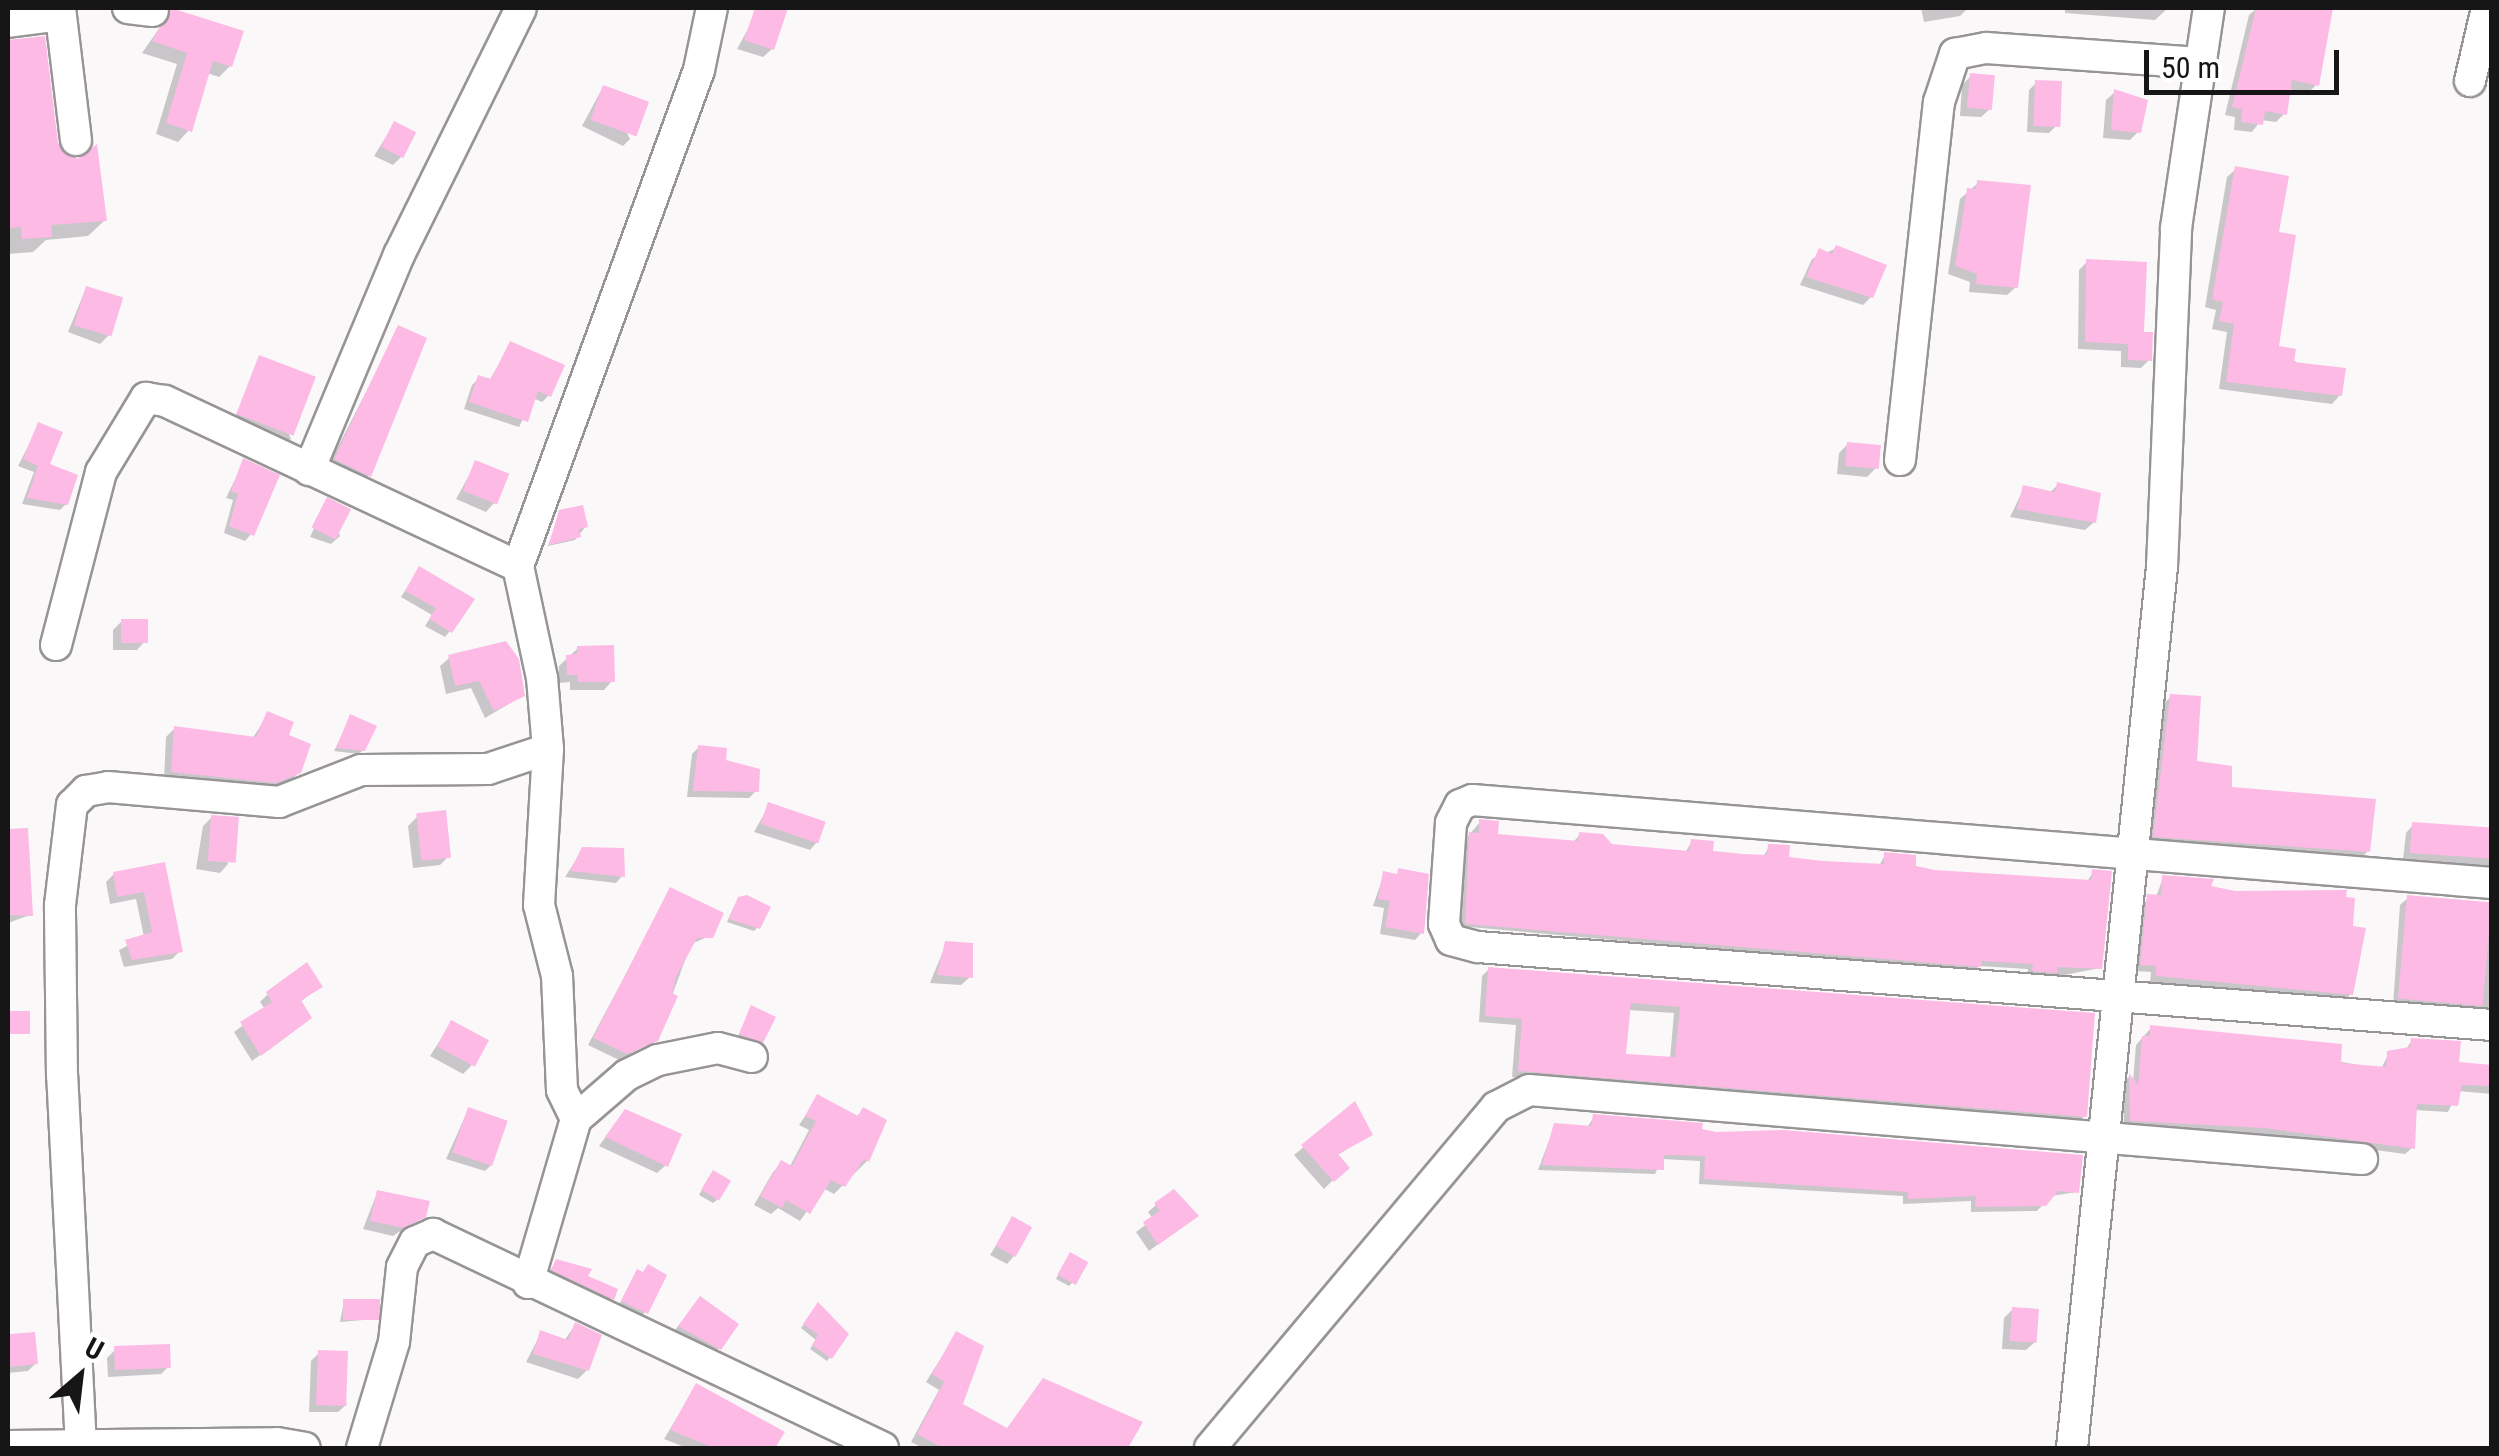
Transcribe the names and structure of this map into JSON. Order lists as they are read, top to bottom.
{
  "scale_bar": "50 m",
  "north": "top right"
}
